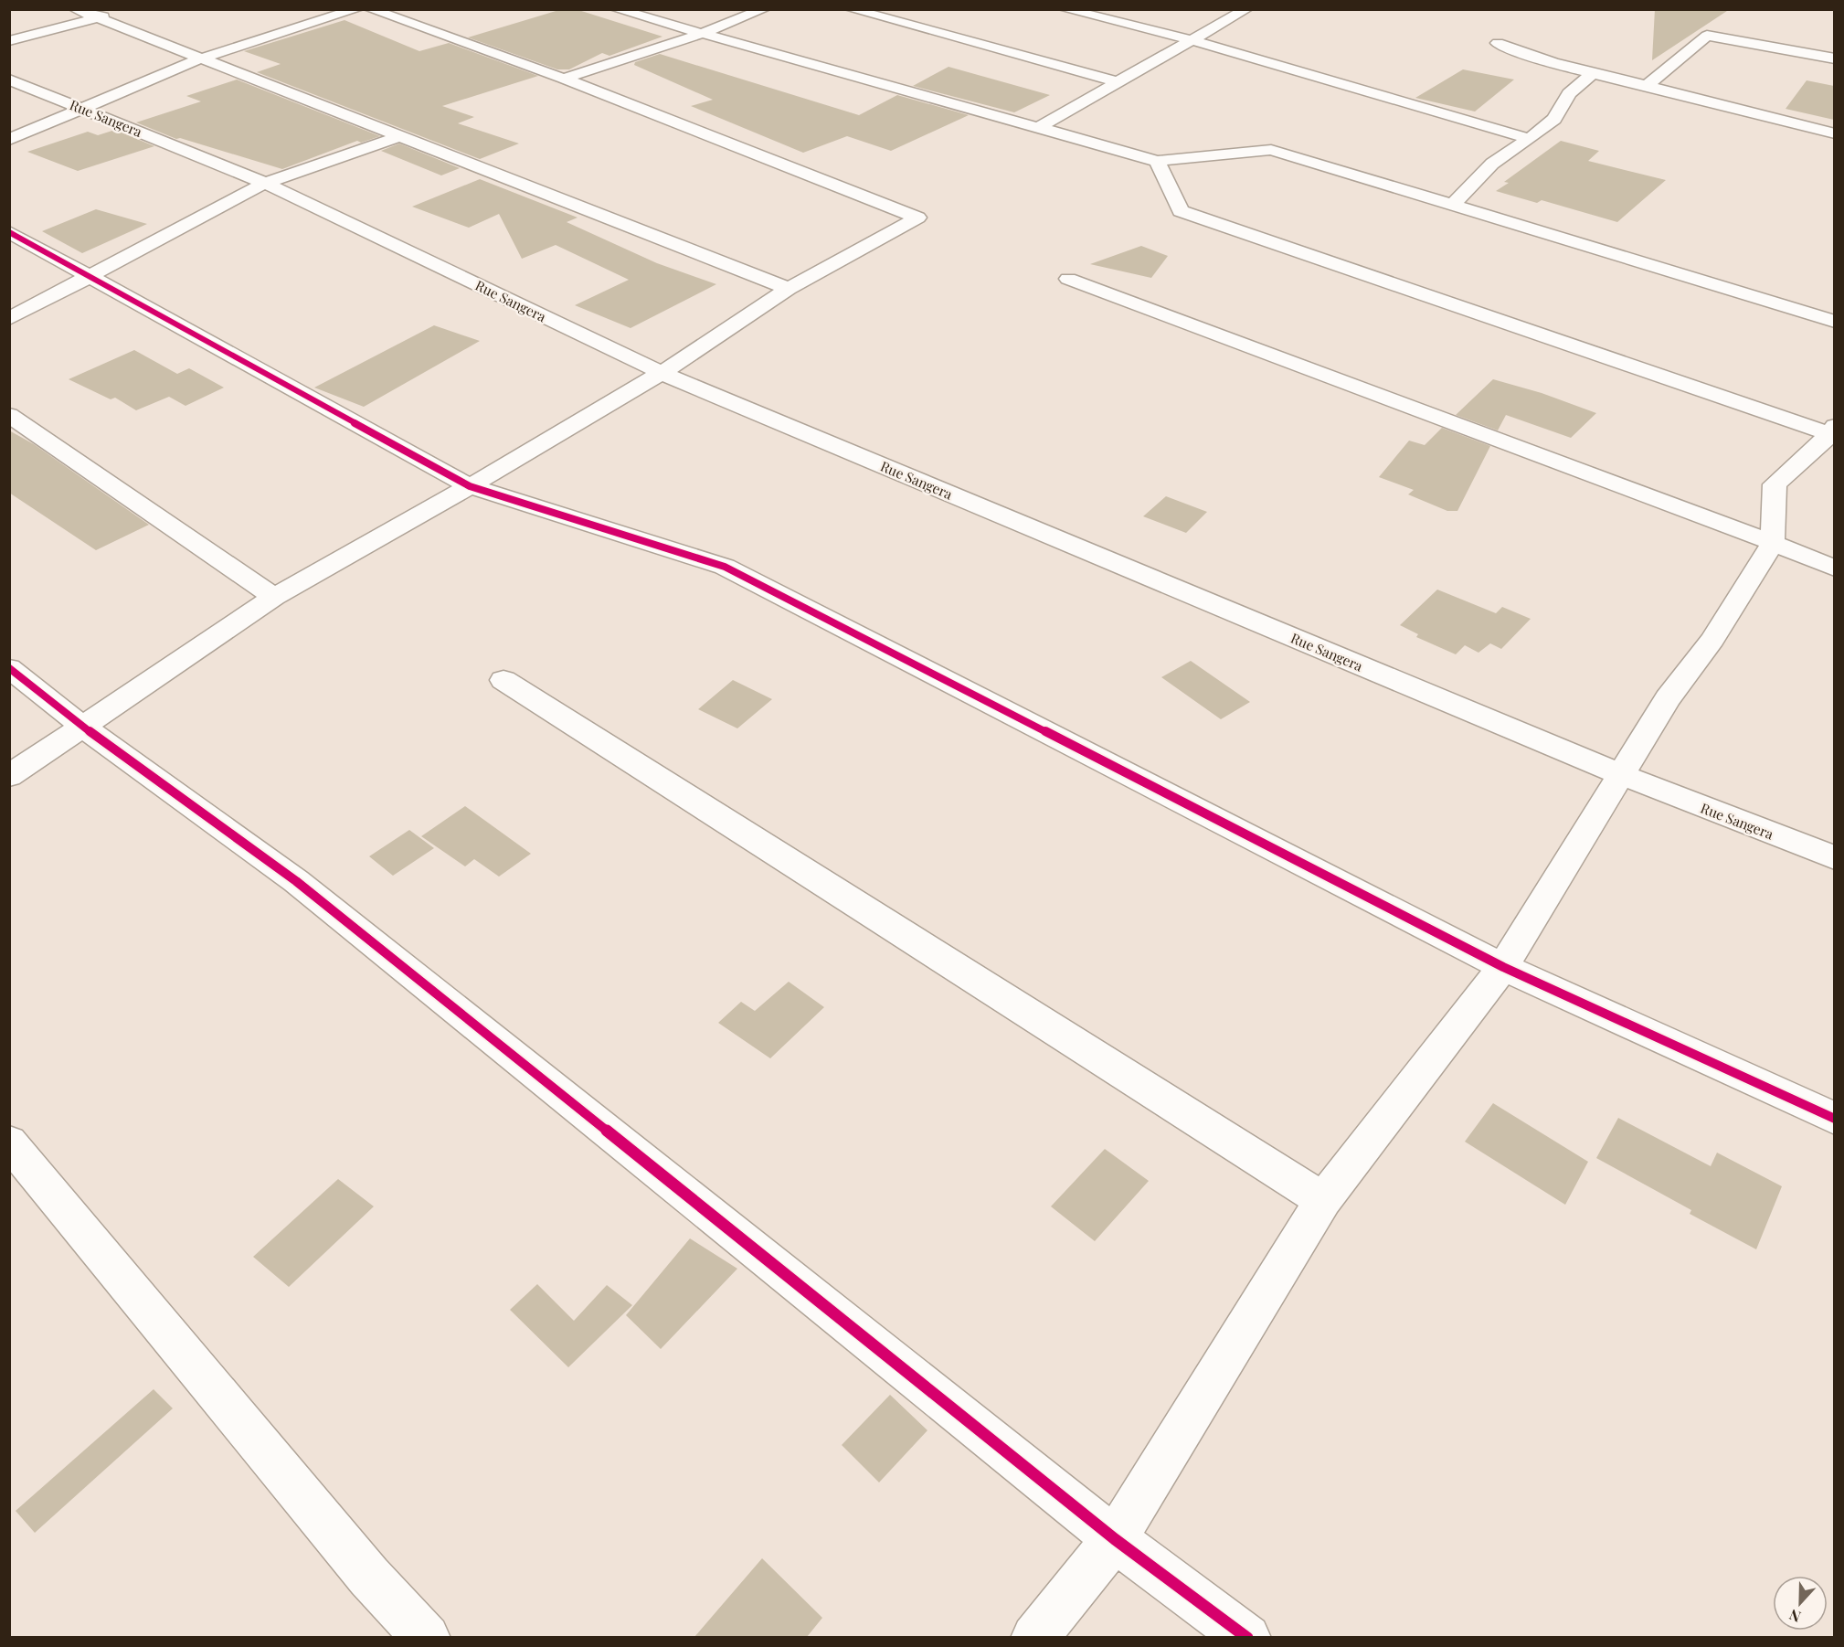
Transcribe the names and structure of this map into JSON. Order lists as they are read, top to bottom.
{
  "streets": {
    "street": ["Rue Sangera"]
  },
  "north": "bottom"
}
